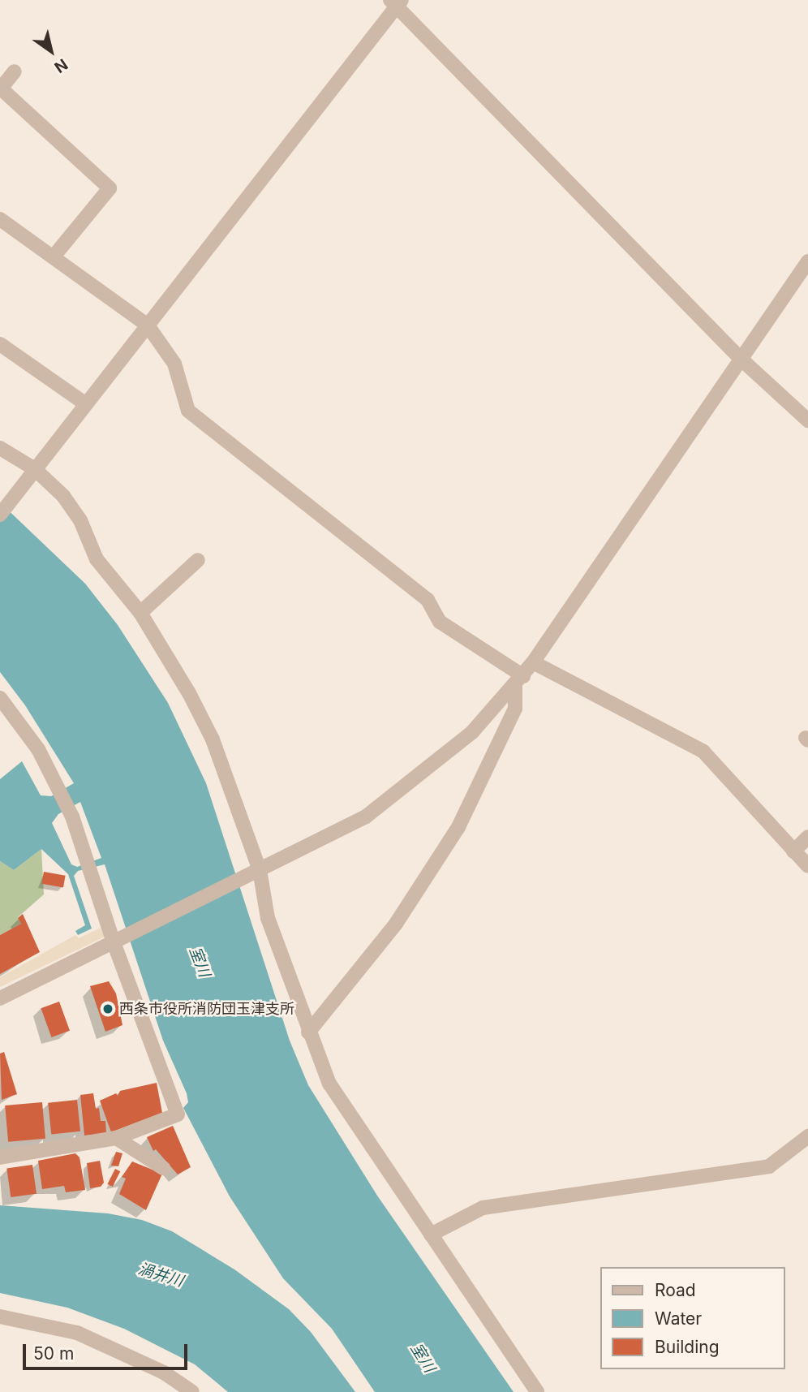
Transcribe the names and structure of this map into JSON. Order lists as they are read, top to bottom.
{
  "water": ["室川", "渦井川"],
  "places": ["西条市役所消防団玉津支所"],
  "legend": ["Road", "Water", "Building"],
  "scale_bar": "50 m",
  "north": "bottom right"
}
